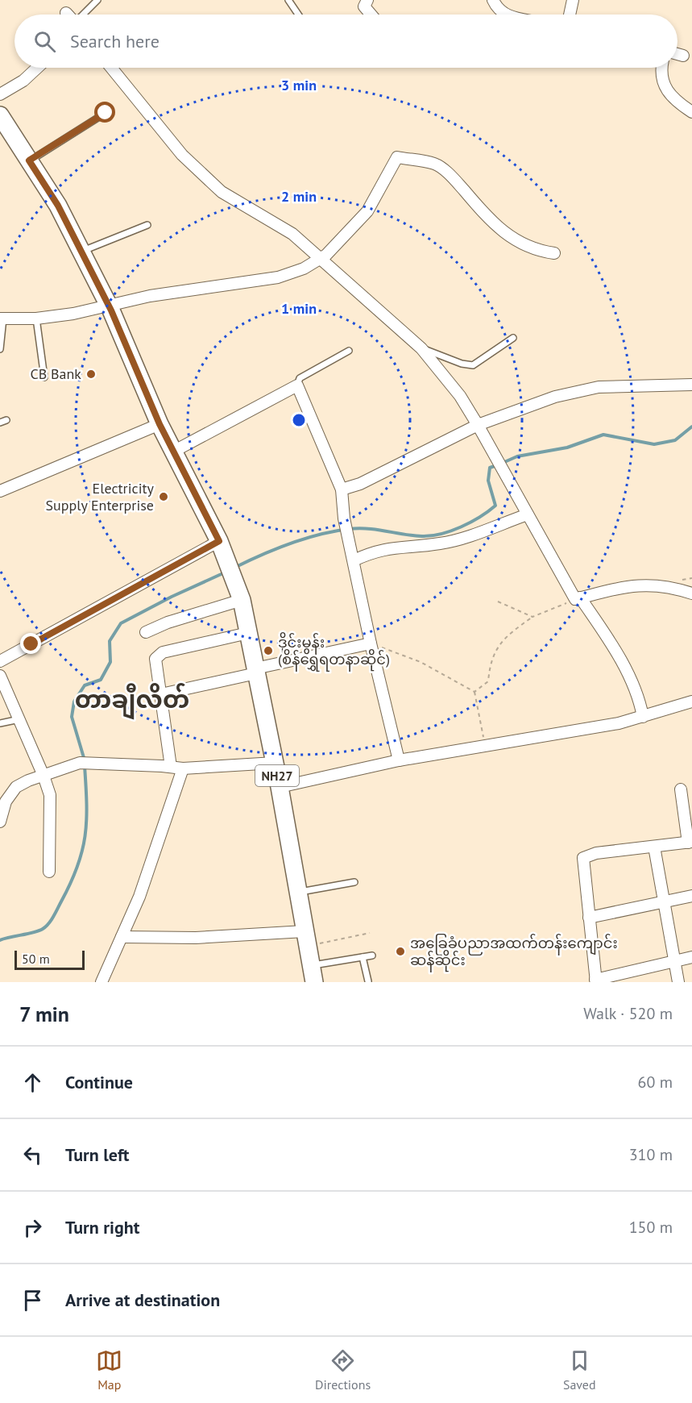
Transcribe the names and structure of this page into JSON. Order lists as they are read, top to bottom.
{
  "streets": {
    "main road": ["NH27"]
  },
  "districts": ["တာချီလိတ်"],
  "places": [
    "CB Bank",
    "Electricity Supply Enterprise",
    "ဒိုင်းမွန်း (စိန်ရွှေရတနာဆိုင်)",
    "အခြေခံပညာအထက်တန်းကျောင်း ဆန်ဆိုင်း"
  ],
  "scale_bar": "50 m",
  "page": {
    "search": "Search here",
    "scale": "50 m",
    "heading": ["7 min", "Walk · 520 m"],
    "list": [
      ["Continue", "60 m"],
      ["Turn left", "310 m"],
      ["Turn right", "150 m"],
      "Arrive at destination"
    ],
    "nav": ["Map", "Directions", "Saved"]
  },
  "rings": ["3 min", "2 min", "1 min"]
}
